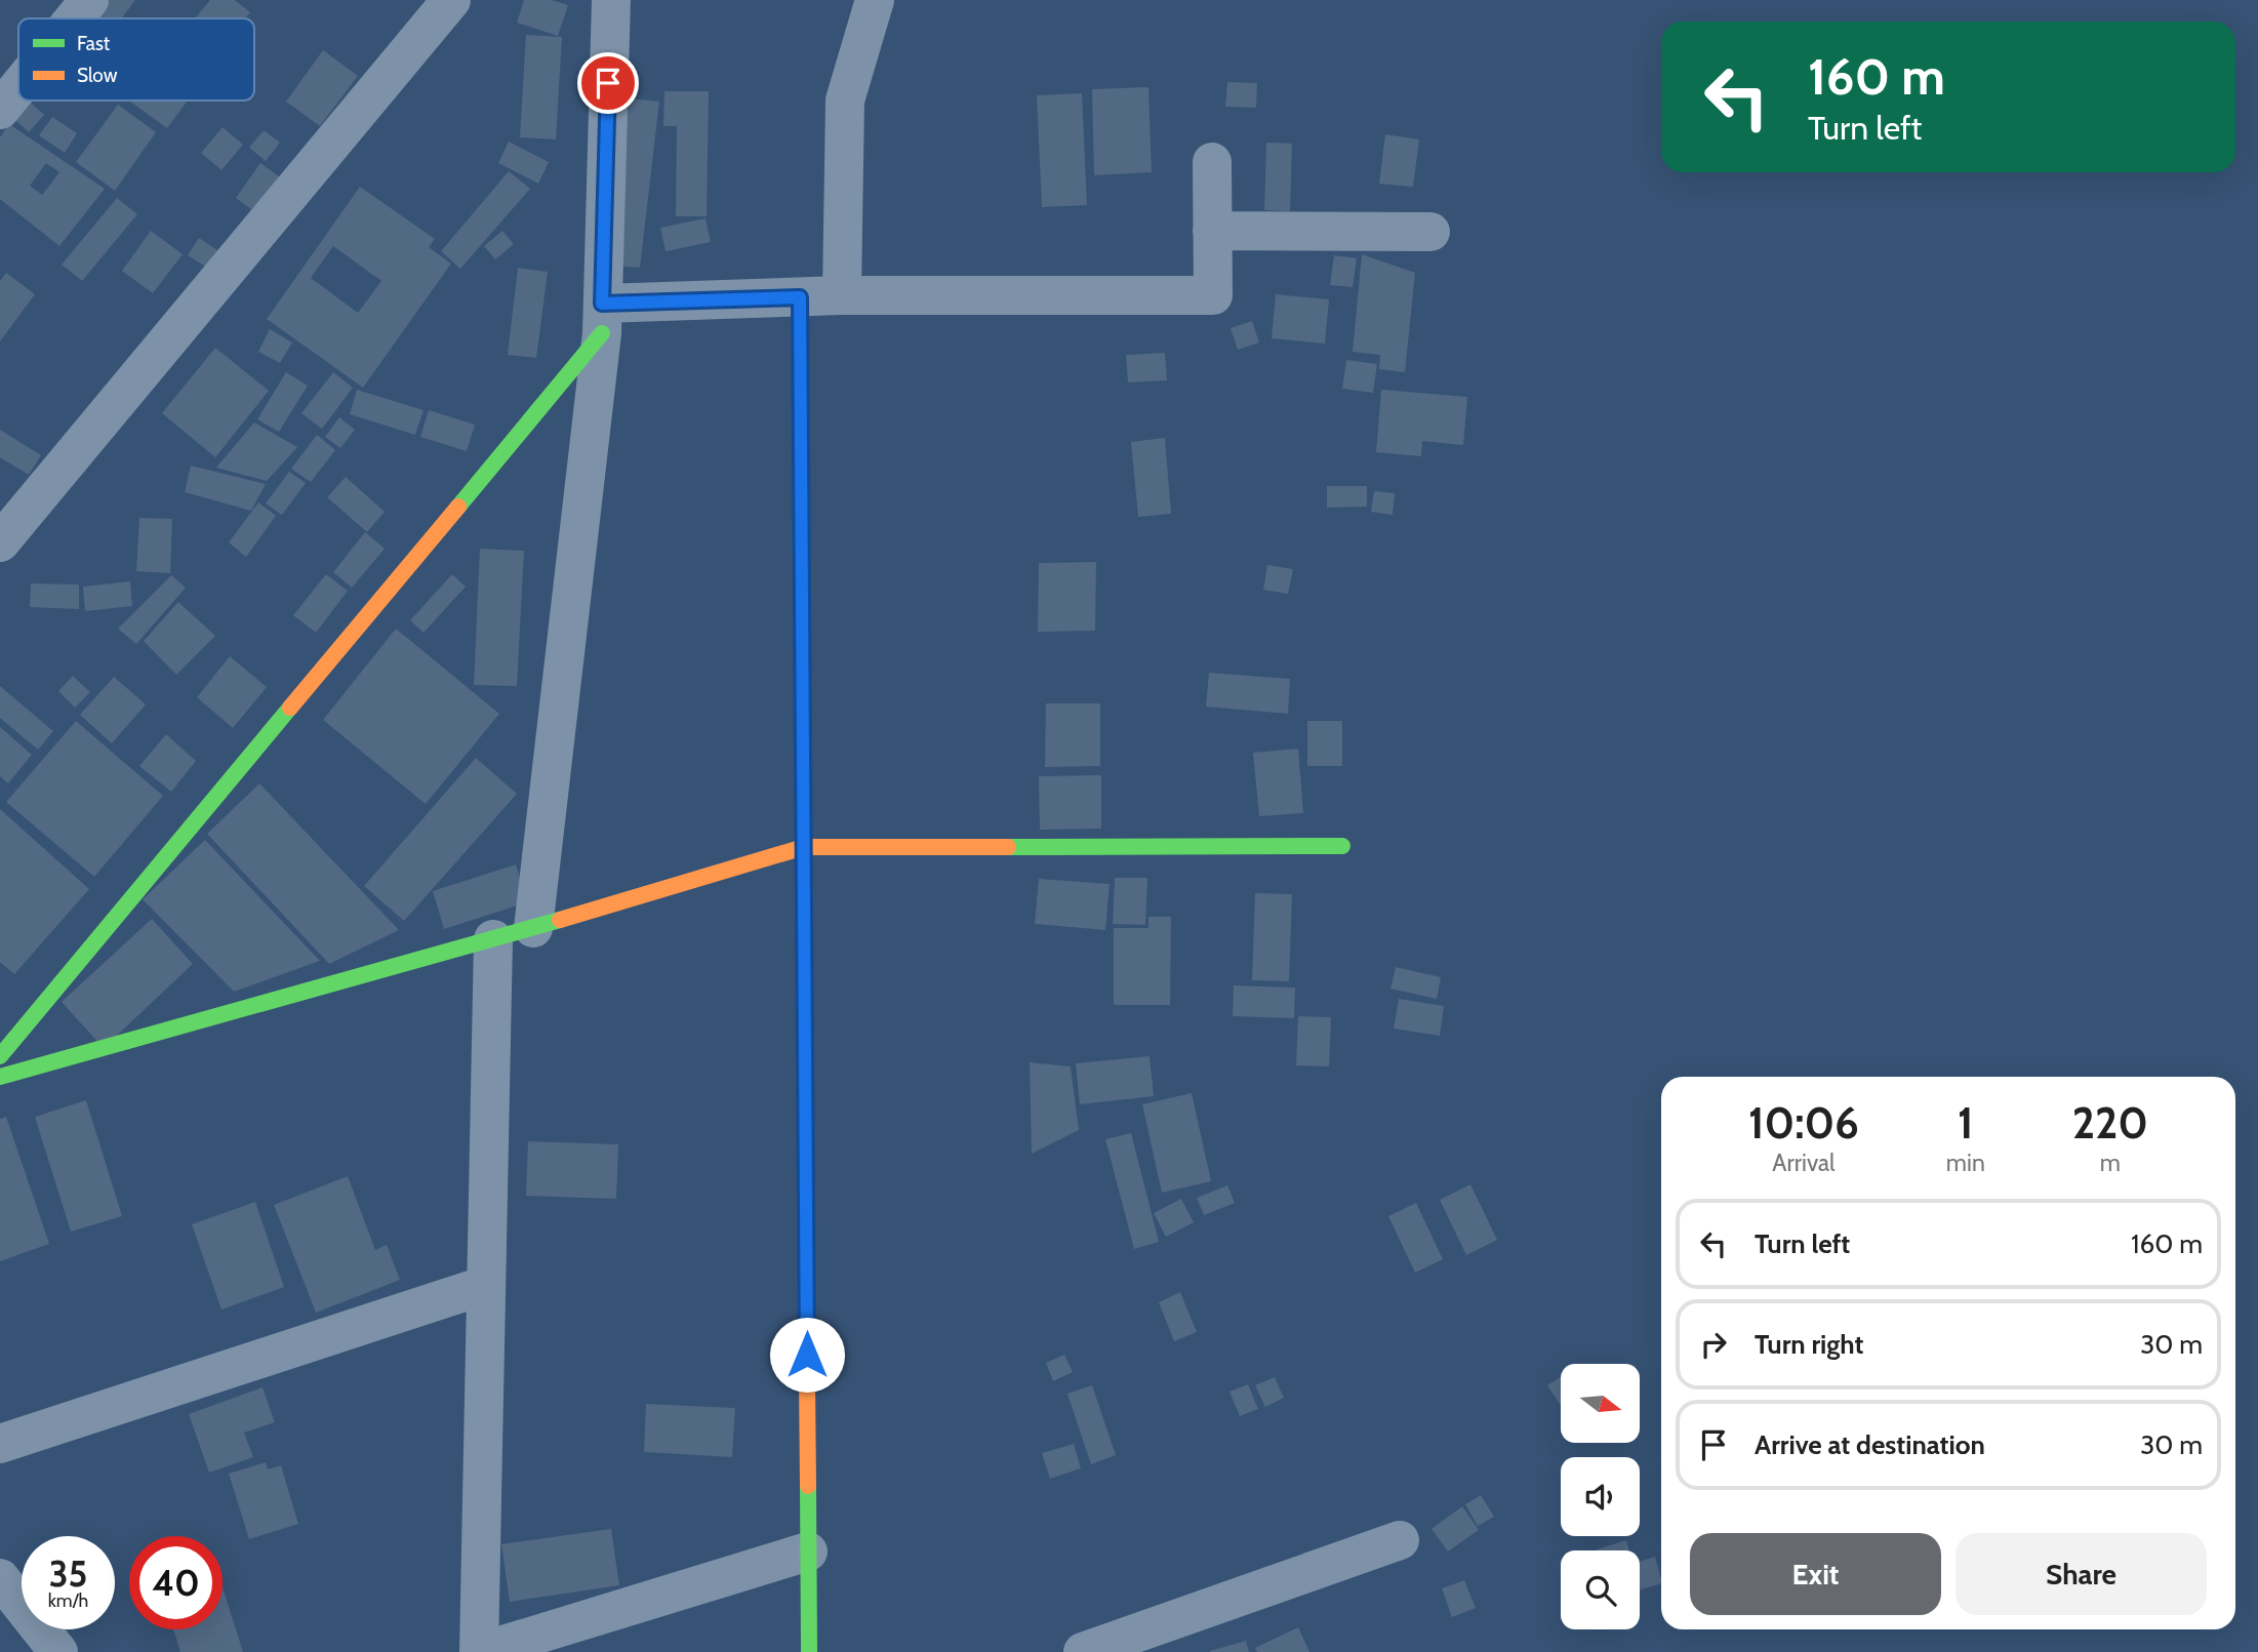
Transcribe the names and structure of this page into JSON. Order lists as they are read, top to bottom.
{
  "legend": ["Fast", "Slow"],
  "north": "right",
  "page": {
    "turn": ["160 m", "Turn left"],
    "eta": [
      "10:06",
      "Arrival",
      "1",
      "min",
      "220",
      "m"
    ],
    "list": [
      {
        "name": "Turn left",
        "value": "160 m"
      },
      {
        "name": "Turn right",
        "value": "30 m"
      },
      {
        "name": "Arrive at destination",
        "value": "30 m"
      }
    ],
    "buttons": ["Exit", "Share"],
    "speed": "35 km/h",
    "limit": "40"
  }
}
